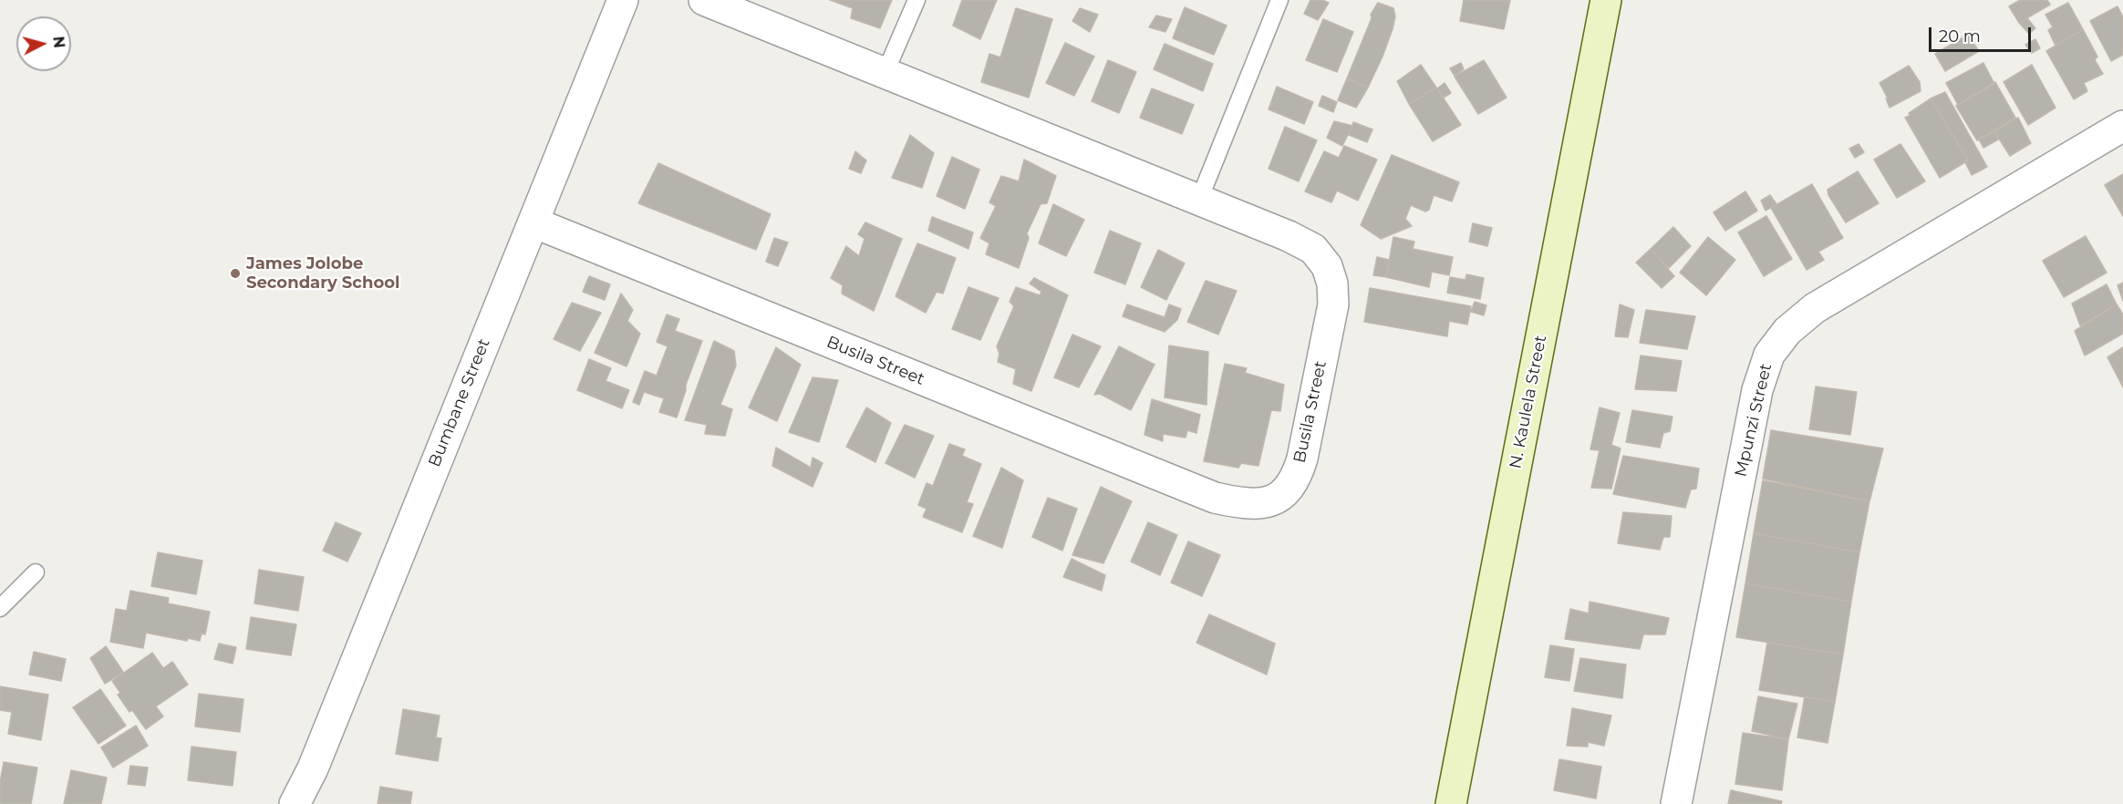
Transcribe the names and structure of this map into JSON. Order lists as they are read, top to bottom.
{
  "streets": {
    "street": [
      "Busila Street",
      "N. Kaulela Street",
      "Bumbane Street",
      "Mpunzi Street"
    ]
  },
  "crossings": [
    ["Busila Street", "Bumbane Street"]
  ],
  "places": ["James Jolobe Secondary School"],
  "scale_bar": "20 m",
  "north": "right"
}
